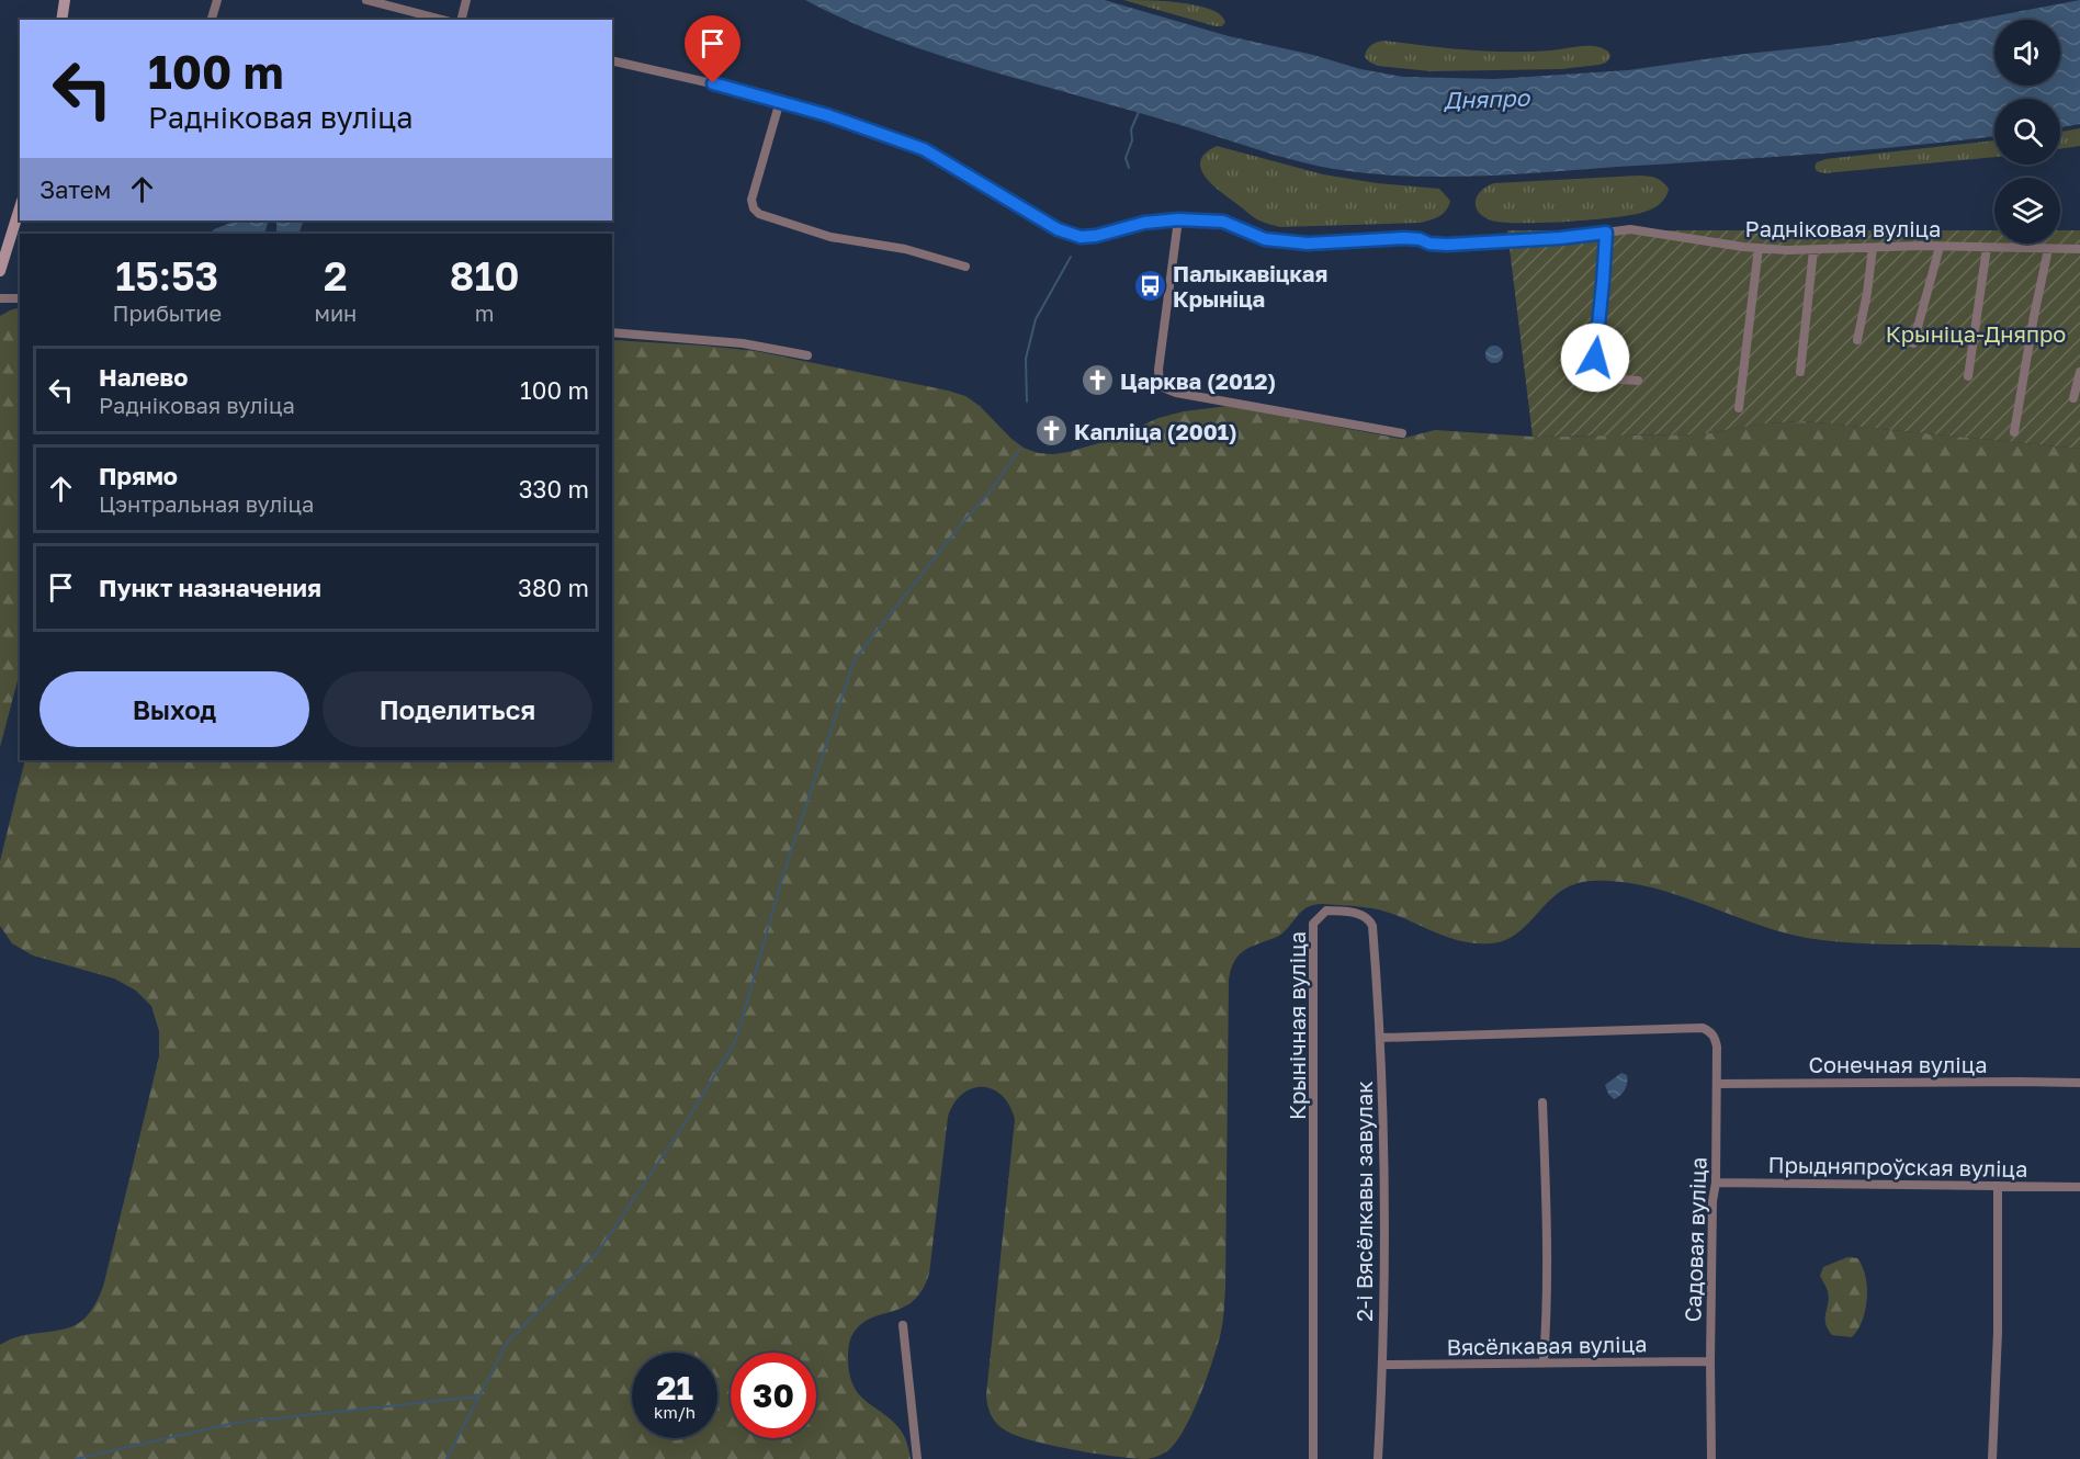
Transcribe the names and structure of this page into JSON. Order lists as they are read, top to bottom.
{
  "streets": {
    "street": [
      "Радніковая вуліца",
      "Крынічная вуліца",
      "Сонечная вуліца",
      "Прыдняпроўская вуліца",
      "2-і Вясёлкавы завулак",
      "Садовая вуліца",
      "Вясёлкавая вуліца"
    ]
  },
  "crossings": [
    ["Крынічная вуліца", "2-і Вясёлкавы завулак"],
    ["Крынічная вуліца", "Садовая вуліца"],
    ["Сонечная вуліца", "Садовая вуліца"],
    ["Прыдняпроўская вуліца", "Садовая вуліца"],
    ["2-і Вясёлкавы завулак", "Садовая вуліца"],
    ["2-і Вясёлкавы завулак", "Вясёлкавая вуліца"],
    ["Садовая вуліца", "Вясёлкавая вуліца"]
  ],
  "water": ["Дняпро"],
  "parks": ["Крыніца-Дняпро"],
  "places": {
    "bus stop": ["Палыкавіцкая Крыніца"],
    "church": ["Царква (2012)", "Капліца (2001)"]
  },
  "page": {
    "turn": ["100 m", "Радніковая вуліца"],
    "then": "Затем",
    "eta": [
      "15:53",
      "Прибытие",
      "2",
      "мин",
      "810",
      "m"
    ],
    "list": [
      {
        "name": "Налево",
        "note": "Радніковая вуліца",
        "value": "100 m"
      },
      {
        "name": "Прямо",
        "note": "Цэнтральная вуліца",
        "value": "330 m"
      },
      {
        "name": "Пункт назначения",
        "value": "380 m"
      }
    ],
    "buttons": ["Выход", "Поделиться"],
    "speed": "21 km/h",
    "limit": "30"
  }
}
